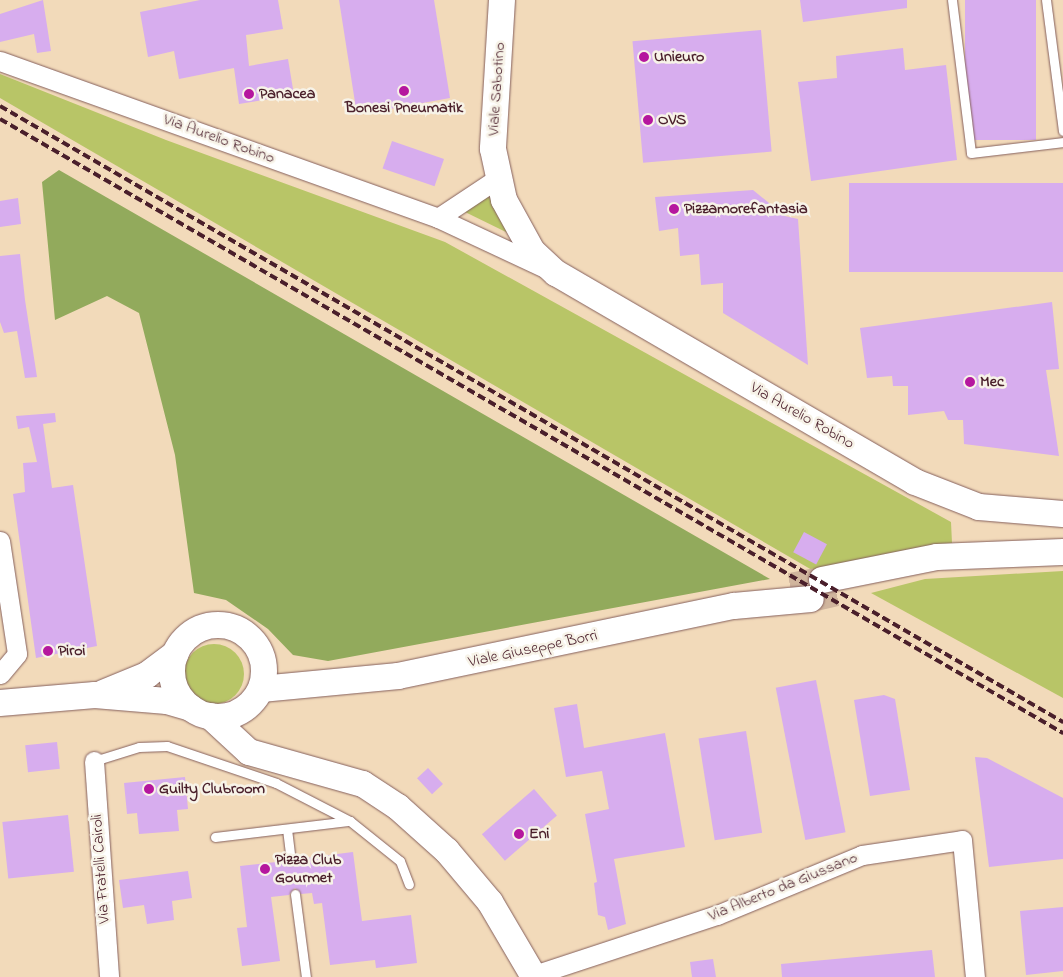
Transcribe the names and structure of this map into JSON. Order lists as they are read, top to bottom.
{
  "streets": {
    "main road": ["Viale Sabotino", "Via Aurelio Robino", "Viale Giuseppe Borri"],
    "street": ["Via Fratelli Cairoli", "Via Alberto da Giussano"]
  },
  "crossings": [
    ["Viale Sabotino", "Via Aurelio Robino"]
  ],
  "places": [
    "Unieuro",
    "Bonesi Pneumatik",
    "Panacea",
    "OVS",
    "Pizzamorefantasia",
    "Mec",
    "Piroi",
    "Guilty Clubroom",
    "Eni",
    "Pizza Club Gourmet"
  ]
}
